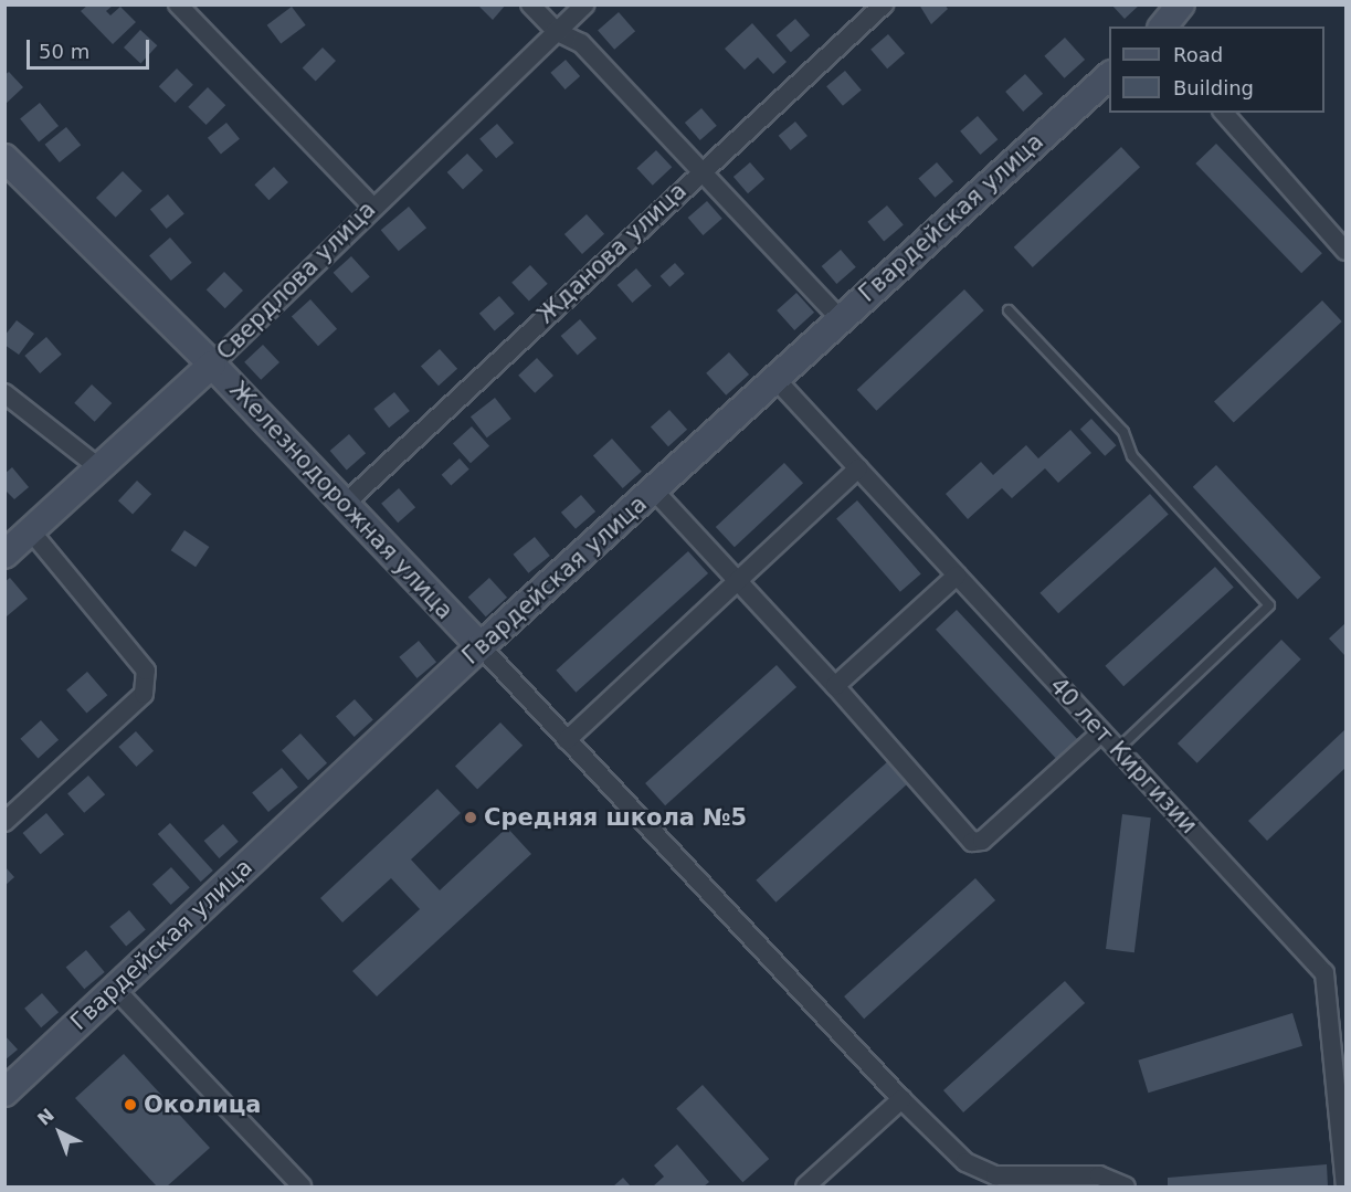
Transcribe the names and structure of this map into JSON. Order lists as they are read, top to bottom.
{
  "streets": {
    "street": [
      "Гвардейская улица",
      "Жданова улица",
      "Свердлова улица",
      "Железнодорожная улица",
      "40 лет Киргизии"
    ]
  },
  "crossings": [
    ["Гвардейская улица", "Железнодорожная улица"],
    ["Гвардейская улица", "40 лет Киргизии"],
    ["Жданова улица", "Железнодорожная улица"],
    ["Свердлова улица", "Железнодорожная улица"]
  ],
  "places": ["Средняя школа №5", "Околица"],
  "legend": ["Road", "Building"],
  "scale_bar": "50 m",
  "north": "top left"
}
